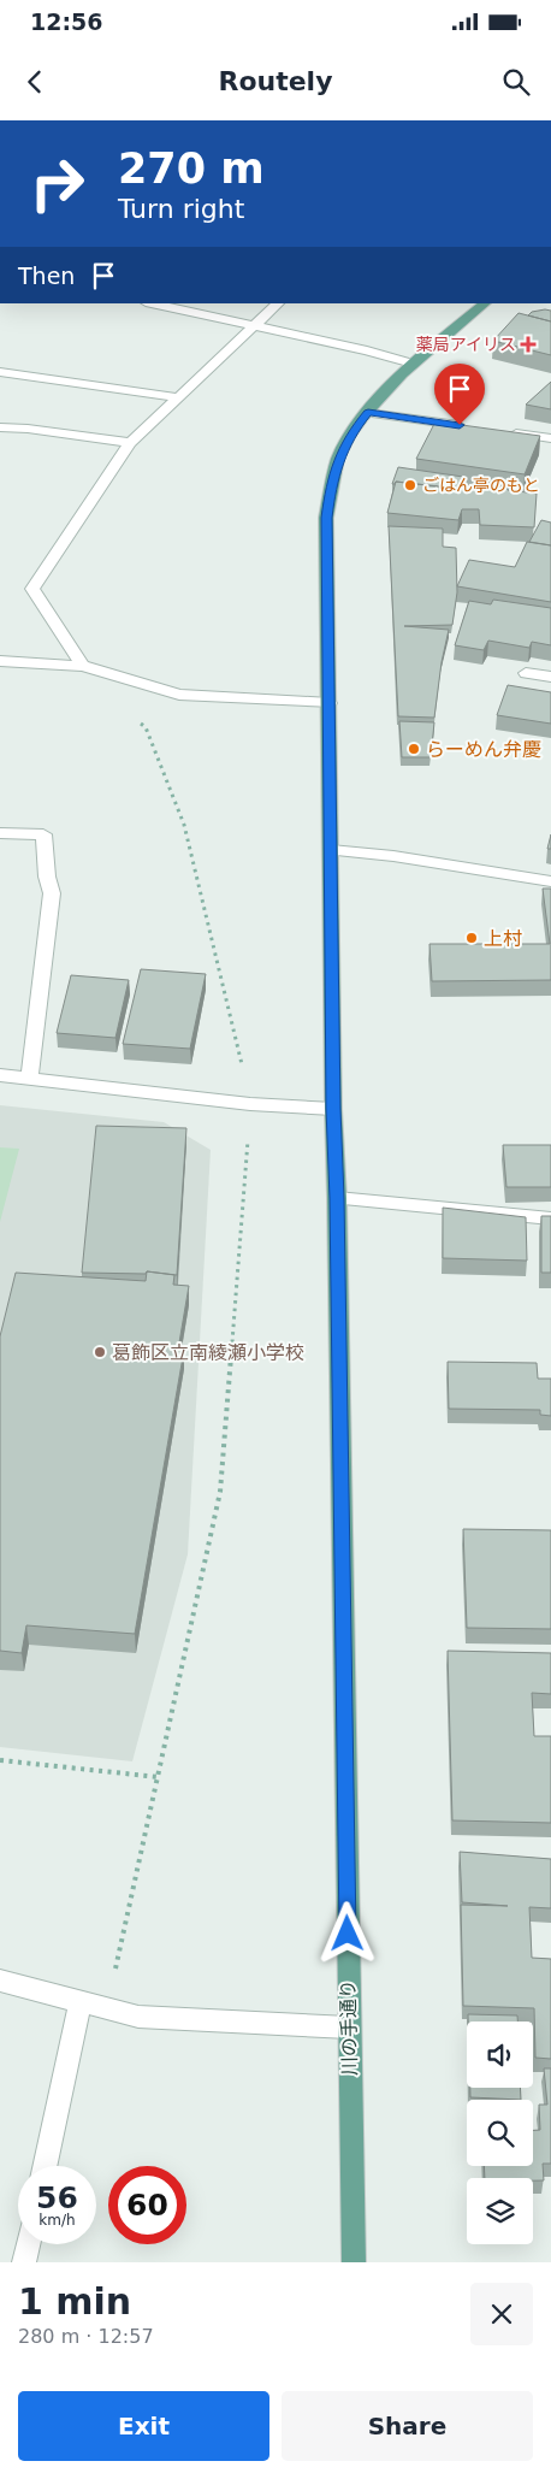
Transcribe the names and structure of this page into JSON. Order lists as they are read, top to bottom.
{
  "streets": {
    "main road": ["川の手通り"]
  },
  "places": {
    "health": ["薬局アイリス"],
    "other": [
      "ごはん亭のもと",
      "らーめん弁慶",
      "上村",
      "葛飾区立南綾瀬小学校"
    ]
  },
  "page": {
    "status": "12:56",
    "header": "Routely",
    "turn": ["270 m", "Turn right"],
    "then": "Then",
    "speed": "56 km/h",
    "limit": "60",
    "heading": ["1 min", "280 m · 12:57"],
    "buttons": ["Exit", "Share"]
  }
}
